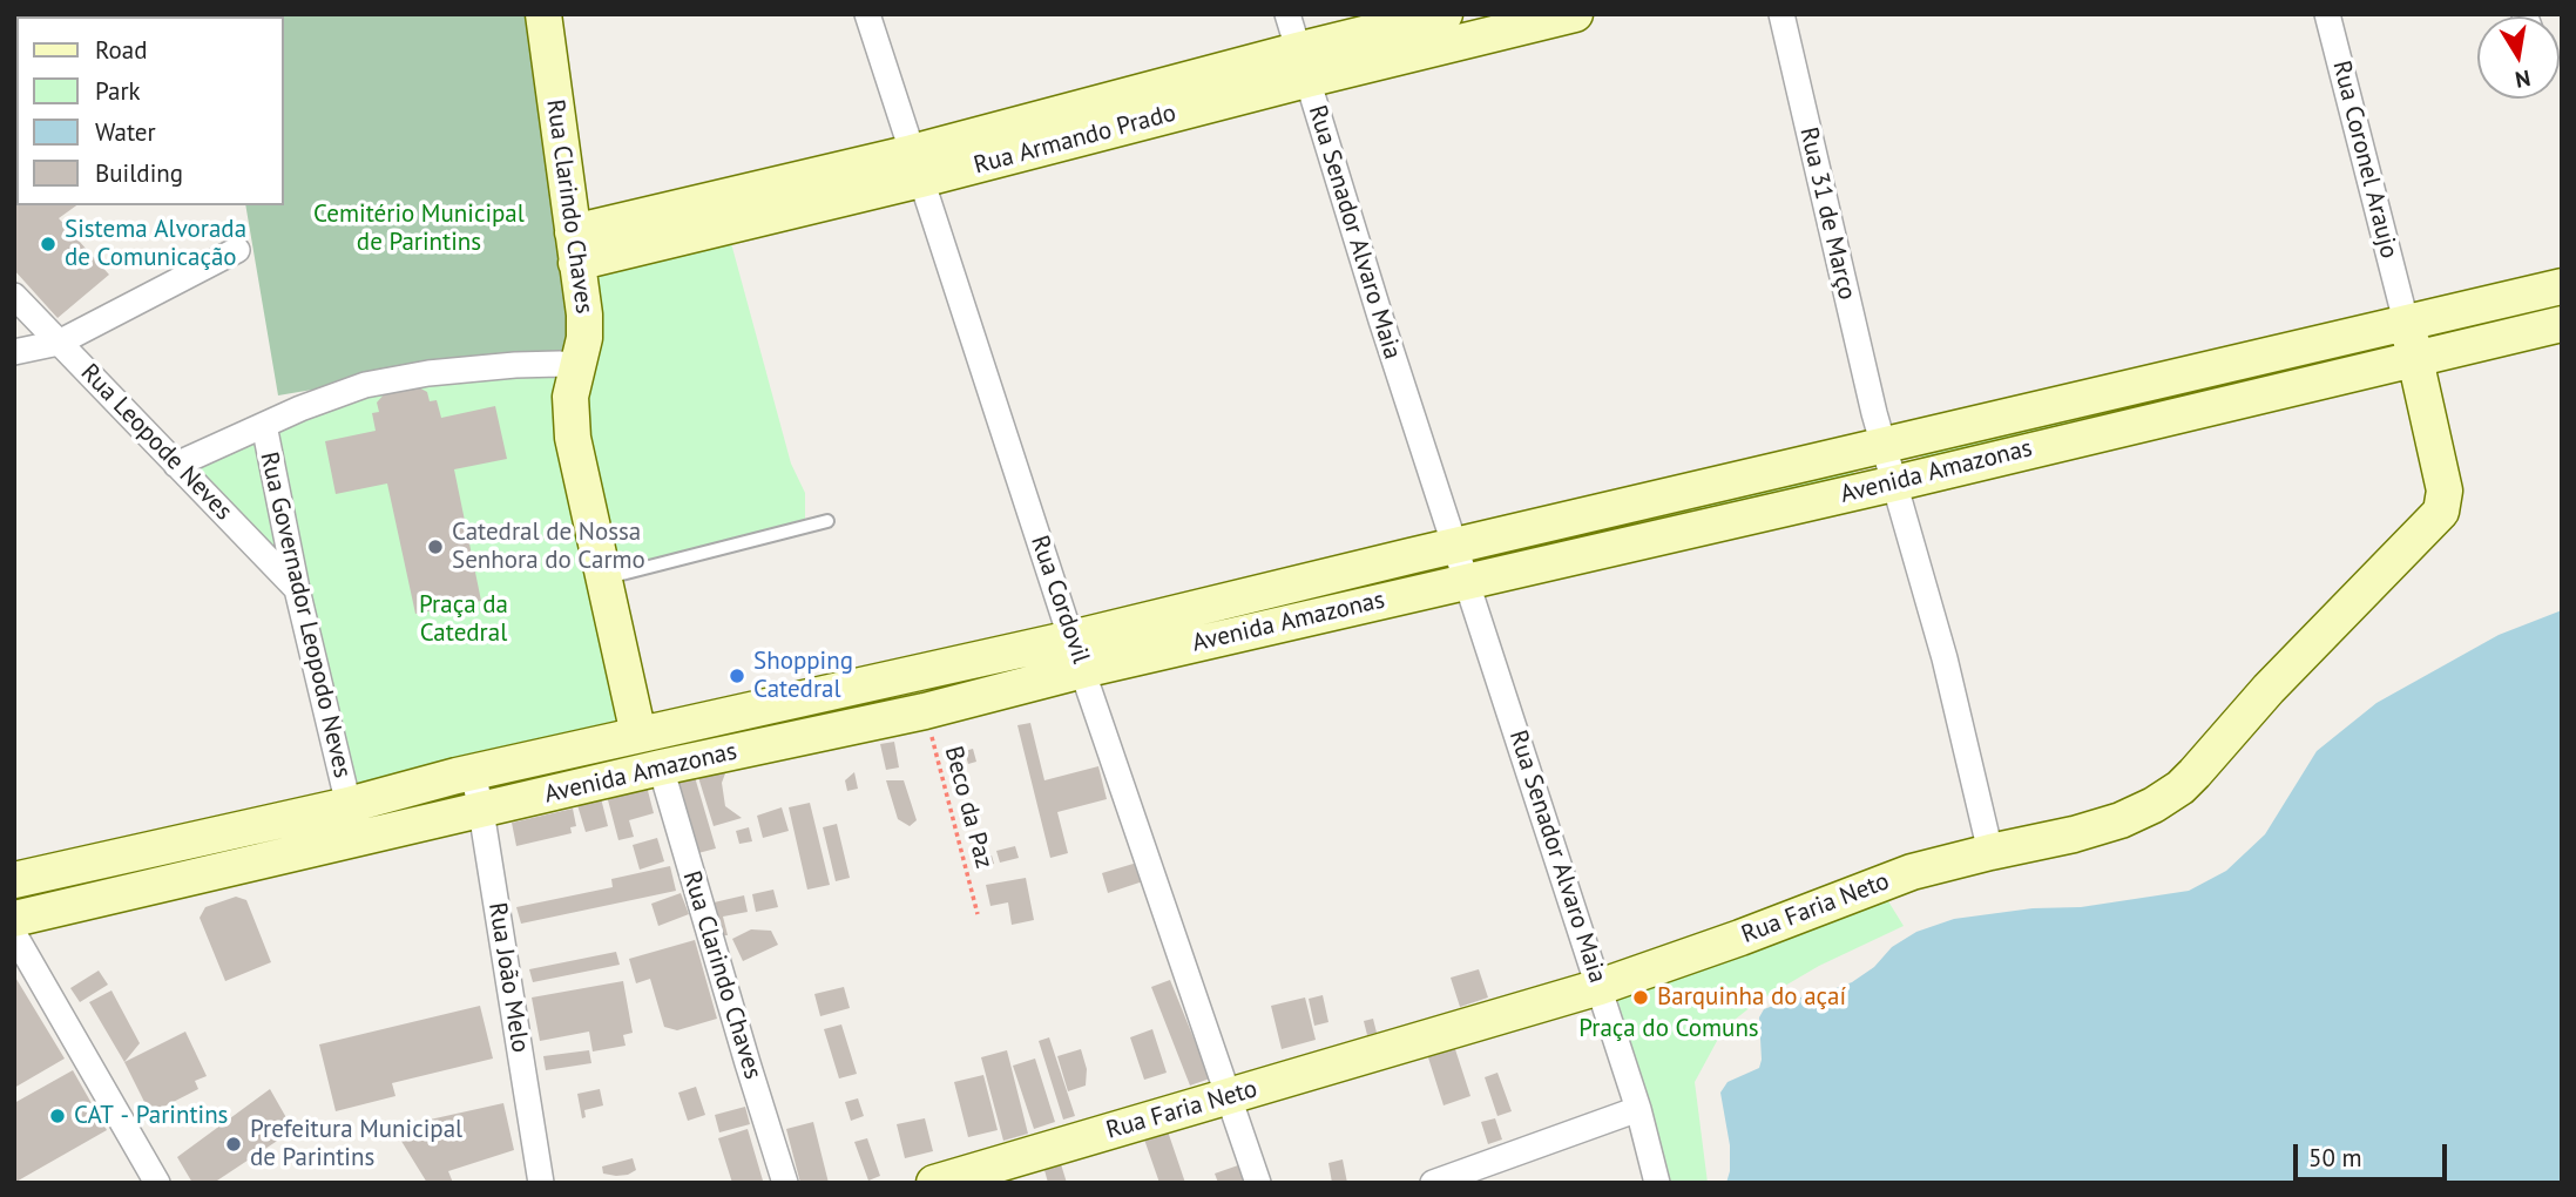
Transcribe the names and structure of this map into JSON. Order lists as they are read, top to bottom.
{
  "streets": {
    "street": [
      "Rua Armando Prado",
      "Rua Coronel Araujo",
      "Rua Clarindo Chaves",
      "Rua 31 de Março",
      "Rua Senador Alvaro Maia",
      "Rua Leopode Neves",
      "Avenida Amazonas",
      "Rua Cordovil",
      "Rua Governador Leopodo Neves",
      "Rua Faria Neto",
      "Rua João Melo"
    ],
    "path": ["Beco da Paz"]
  },
  "crossings": [
    ["Rua Armando Prado", "Rua Clarindo Chaves"],
    ["Rua Armando Prado", "Rua Senador Alvaro Maia"],
    ["Rua Armando Prado", "Rua Cordovil"],
    ["Rua Coronel Araujo", "Avenida Amazonas"],
    ["Rua Coronel Araujo", "Rua Faria Neto"],
    ["Rua Clarindo Chaves", "Avenida Amazonas"],
    ["Rua 31 de Março", "Avenida Amazonas"],
    ["Rua Senador Alvaro Maia", "Avenida Amazonas"],
    ["Rua Senador Alvaro Maia", "Rua Faria Neto"],
    ["Rua Leopode Neves", "Rua Governador Leopodo Neves"],
    ["Avenida Amazonas", "Rua Cordovil"],
    ["Avenida Amazonas", "Rua Governador Leopodo Neves"],
    ["Avenida Amazonas", "Beco da Paz"],
    ["Avenida Amazonas", "Rua Faria Neto"],
    ["Avenida Amazonas", "Rua João Melo"],
    ["Rua Cordovil", "Rua Faria Neto"]
  ],
  "parks": ["Cemitério Municipal de Parintins", "Praça da Catedral", "Praça do Comuns"],
  "places": [
    "Sistema Alvorada de Comunicação",
    "Catedral de Nossa Senhora do Carmo",
    "Shopping Catedral",
    "Barquinha do açaí",
    "CAT - Parintins",
    "Prefeitura Municipal de Parintins"
  ],
  "legend": [
    "Road",
    "Park",
    "Water",
    "Building"
  ],
  "scale_bar": "50 m",
  "north": "bottom"
}
